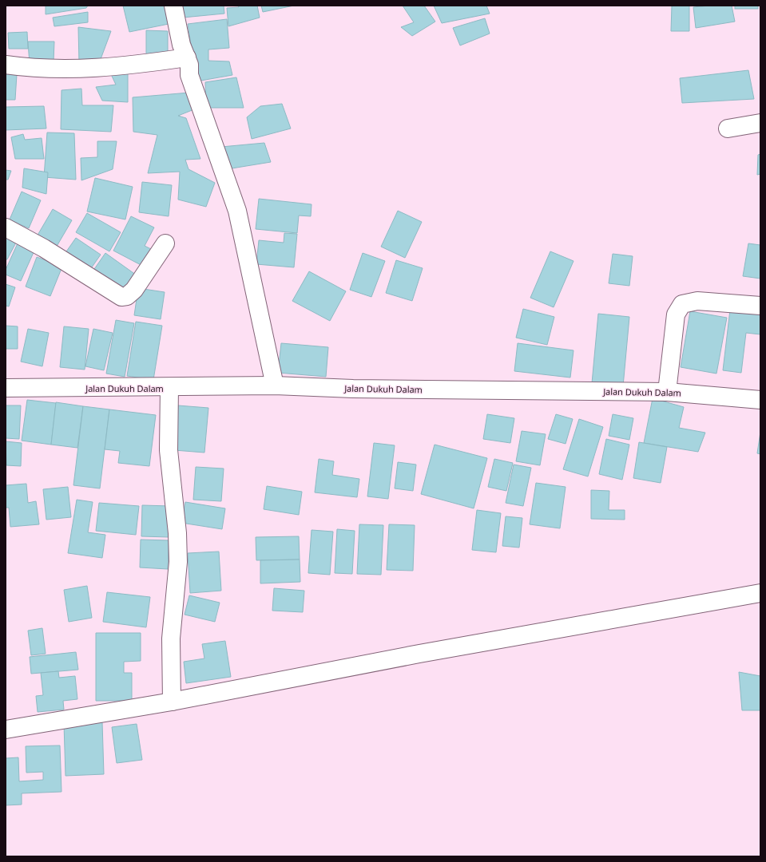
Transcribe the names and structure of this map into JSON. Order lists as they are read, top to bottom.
{
  "streets": {
    "street": ["Jalan Dukuh Dalam"]
  }
}
